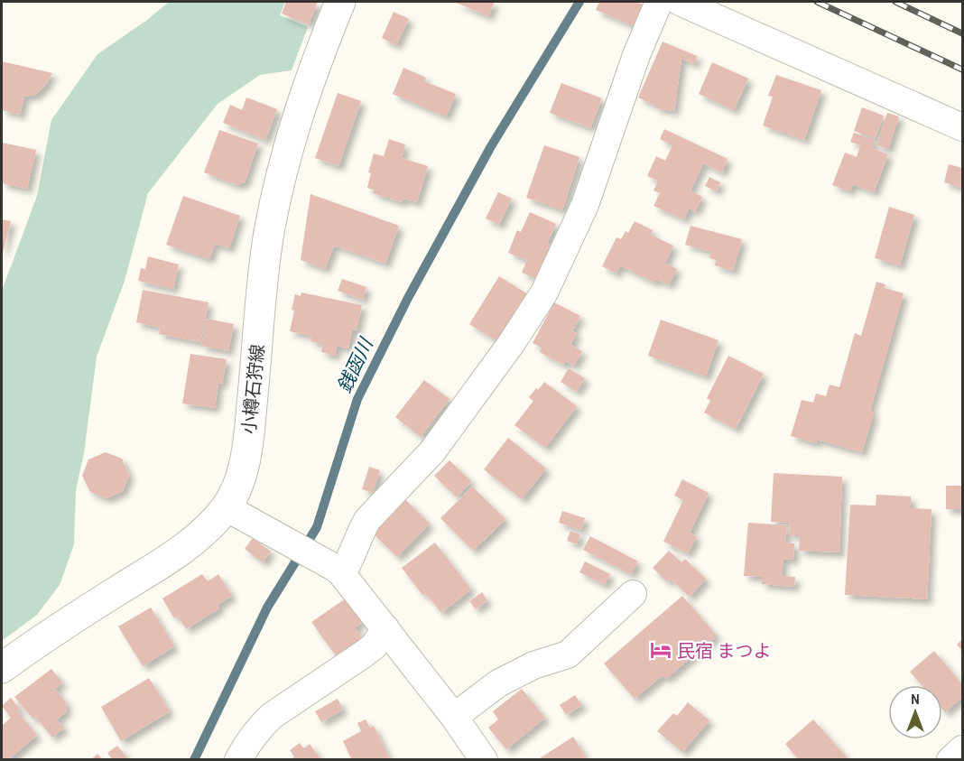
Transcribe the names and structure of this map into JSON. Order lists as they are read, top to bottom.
{
  "streets": {
    "main road": ["小樽石狩線"]
  },
  "water": ["銭函川"],
  "places": {
    "hotel": ["民宿 まつよ"]
  },
  "north": "top"
}
